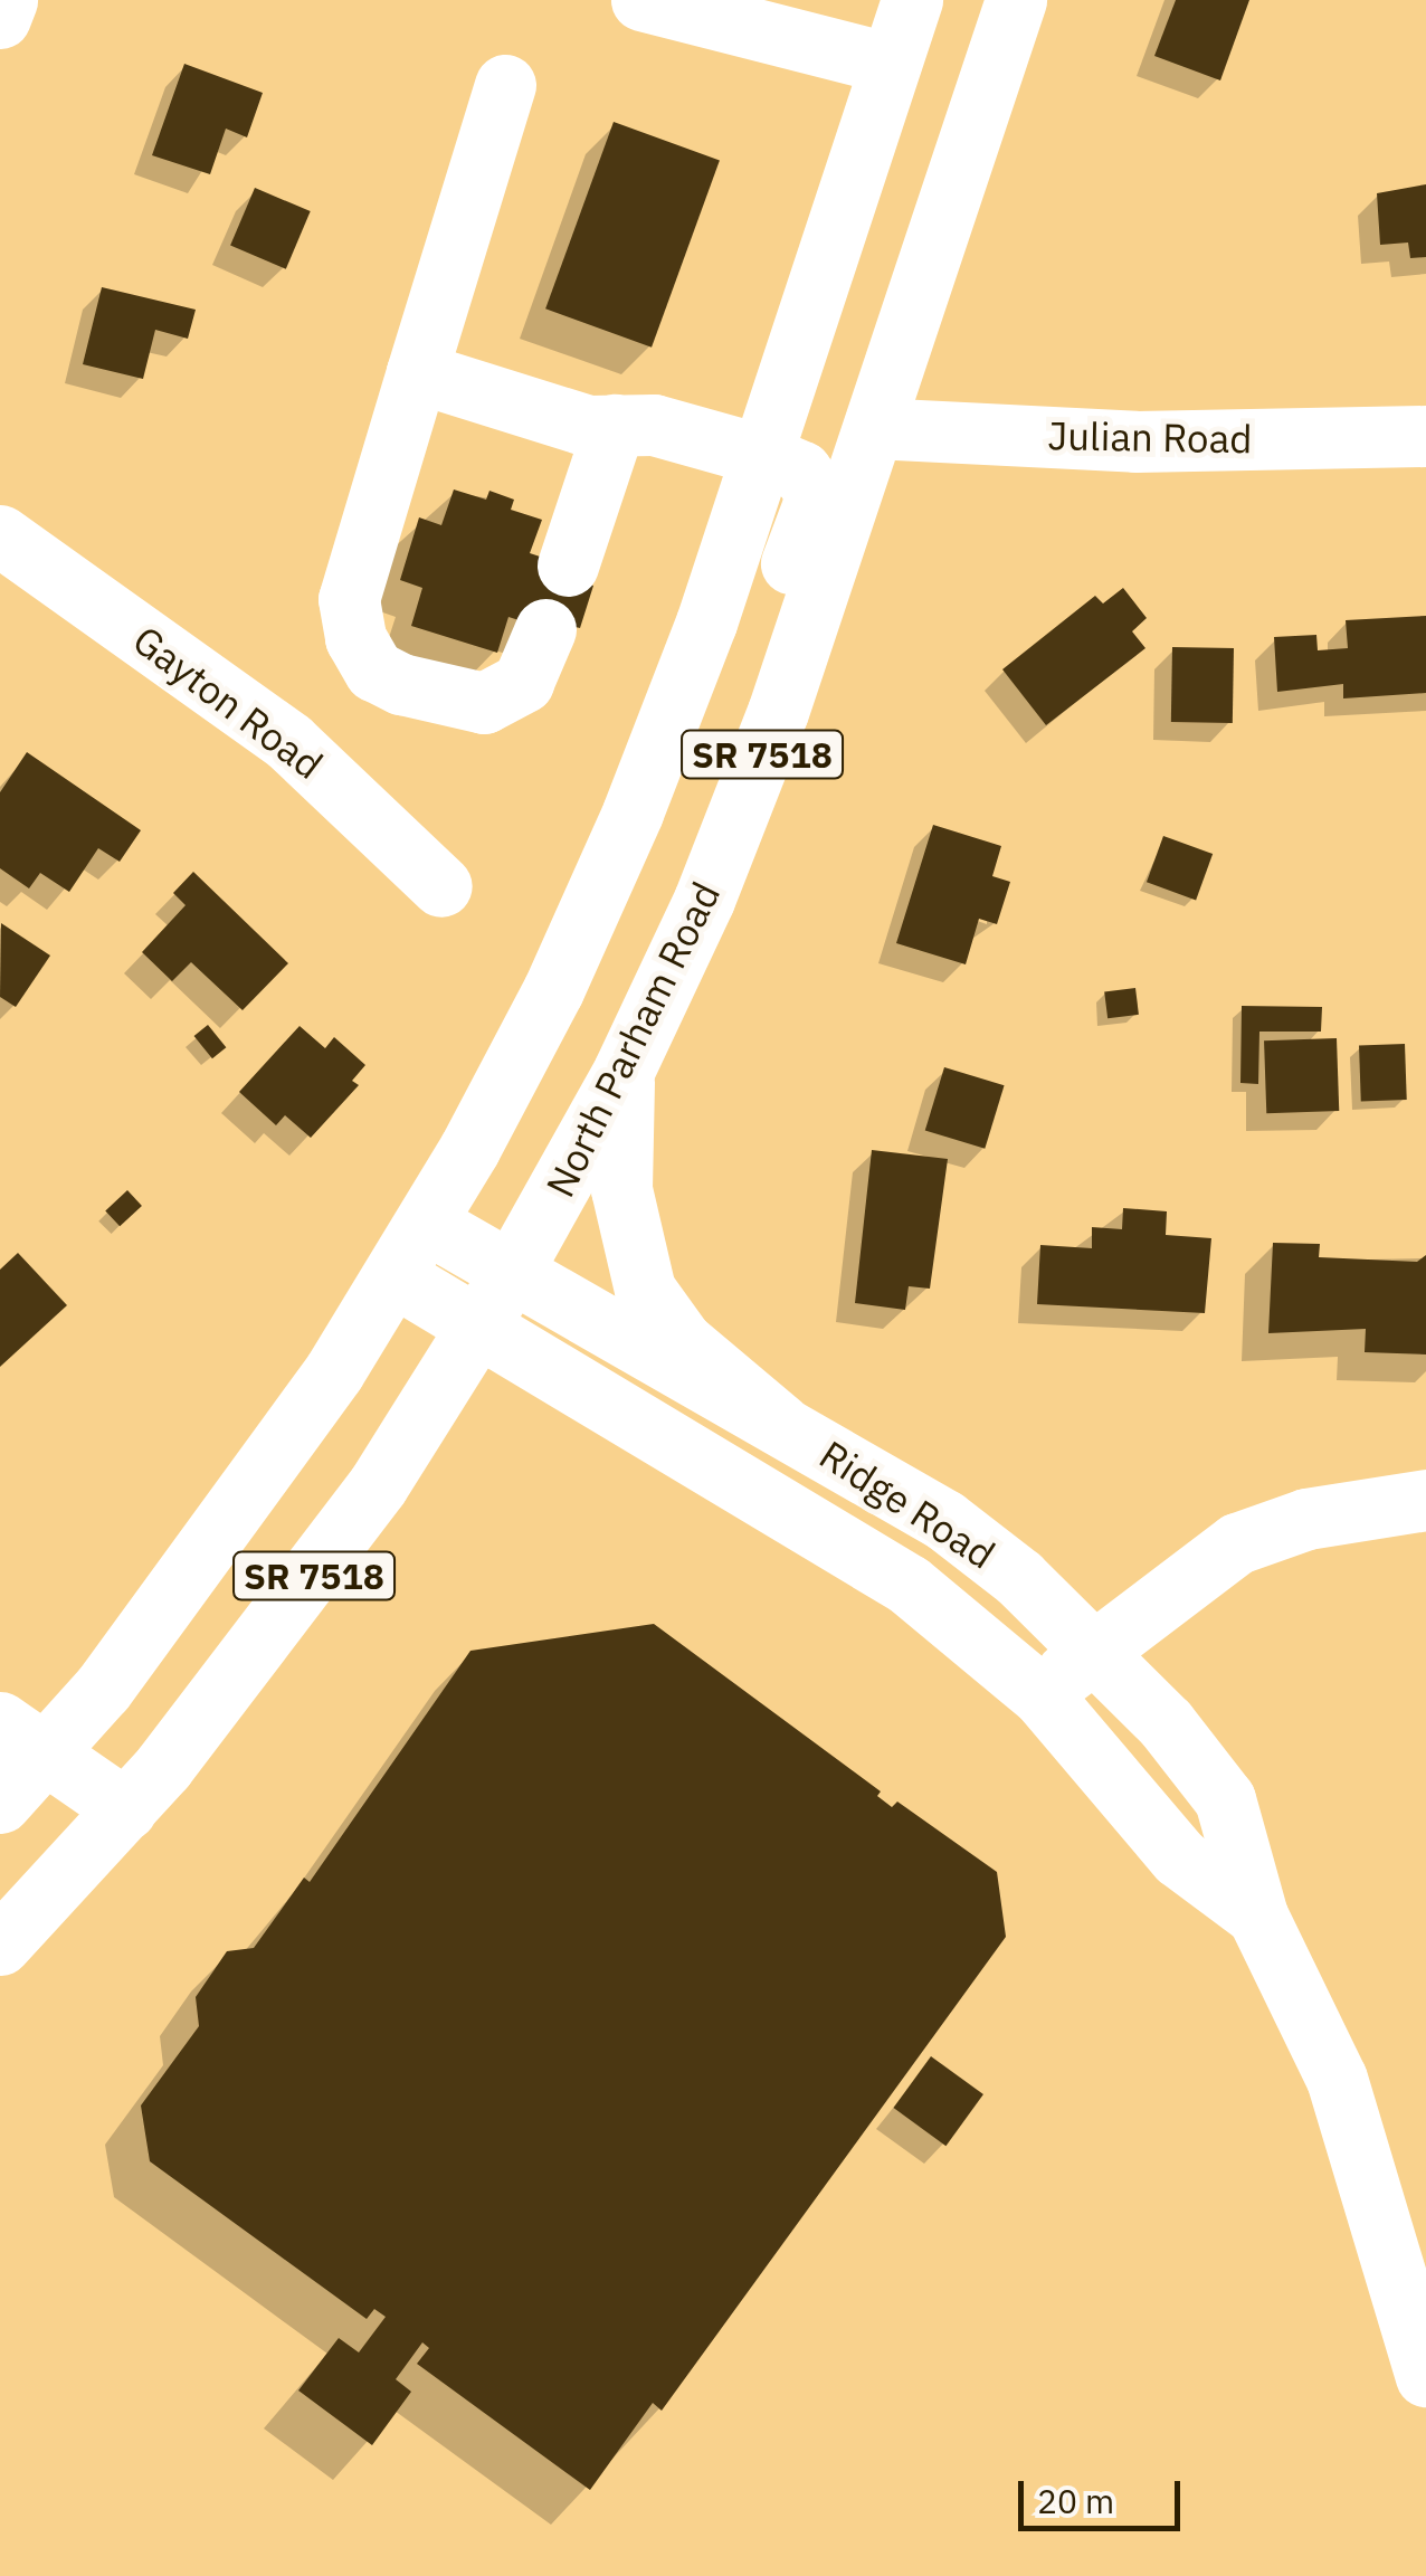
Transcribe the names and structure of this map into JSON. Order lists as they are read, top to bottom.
{
  "streets": {
    "main road": [
      "Julian Road",
      "Gayton Road",
      "SR 7518",
      "North Parham Road",
      "Ridge Road"
    ]
  },
  "crossings": [
    ["Julian Road", "North Parham Road"],
    ["SR 7518", "Ridge Road"],
    ["North Parham Road", "Ridge Road"]
  ],
  "scale_bar": "20 m"
}
